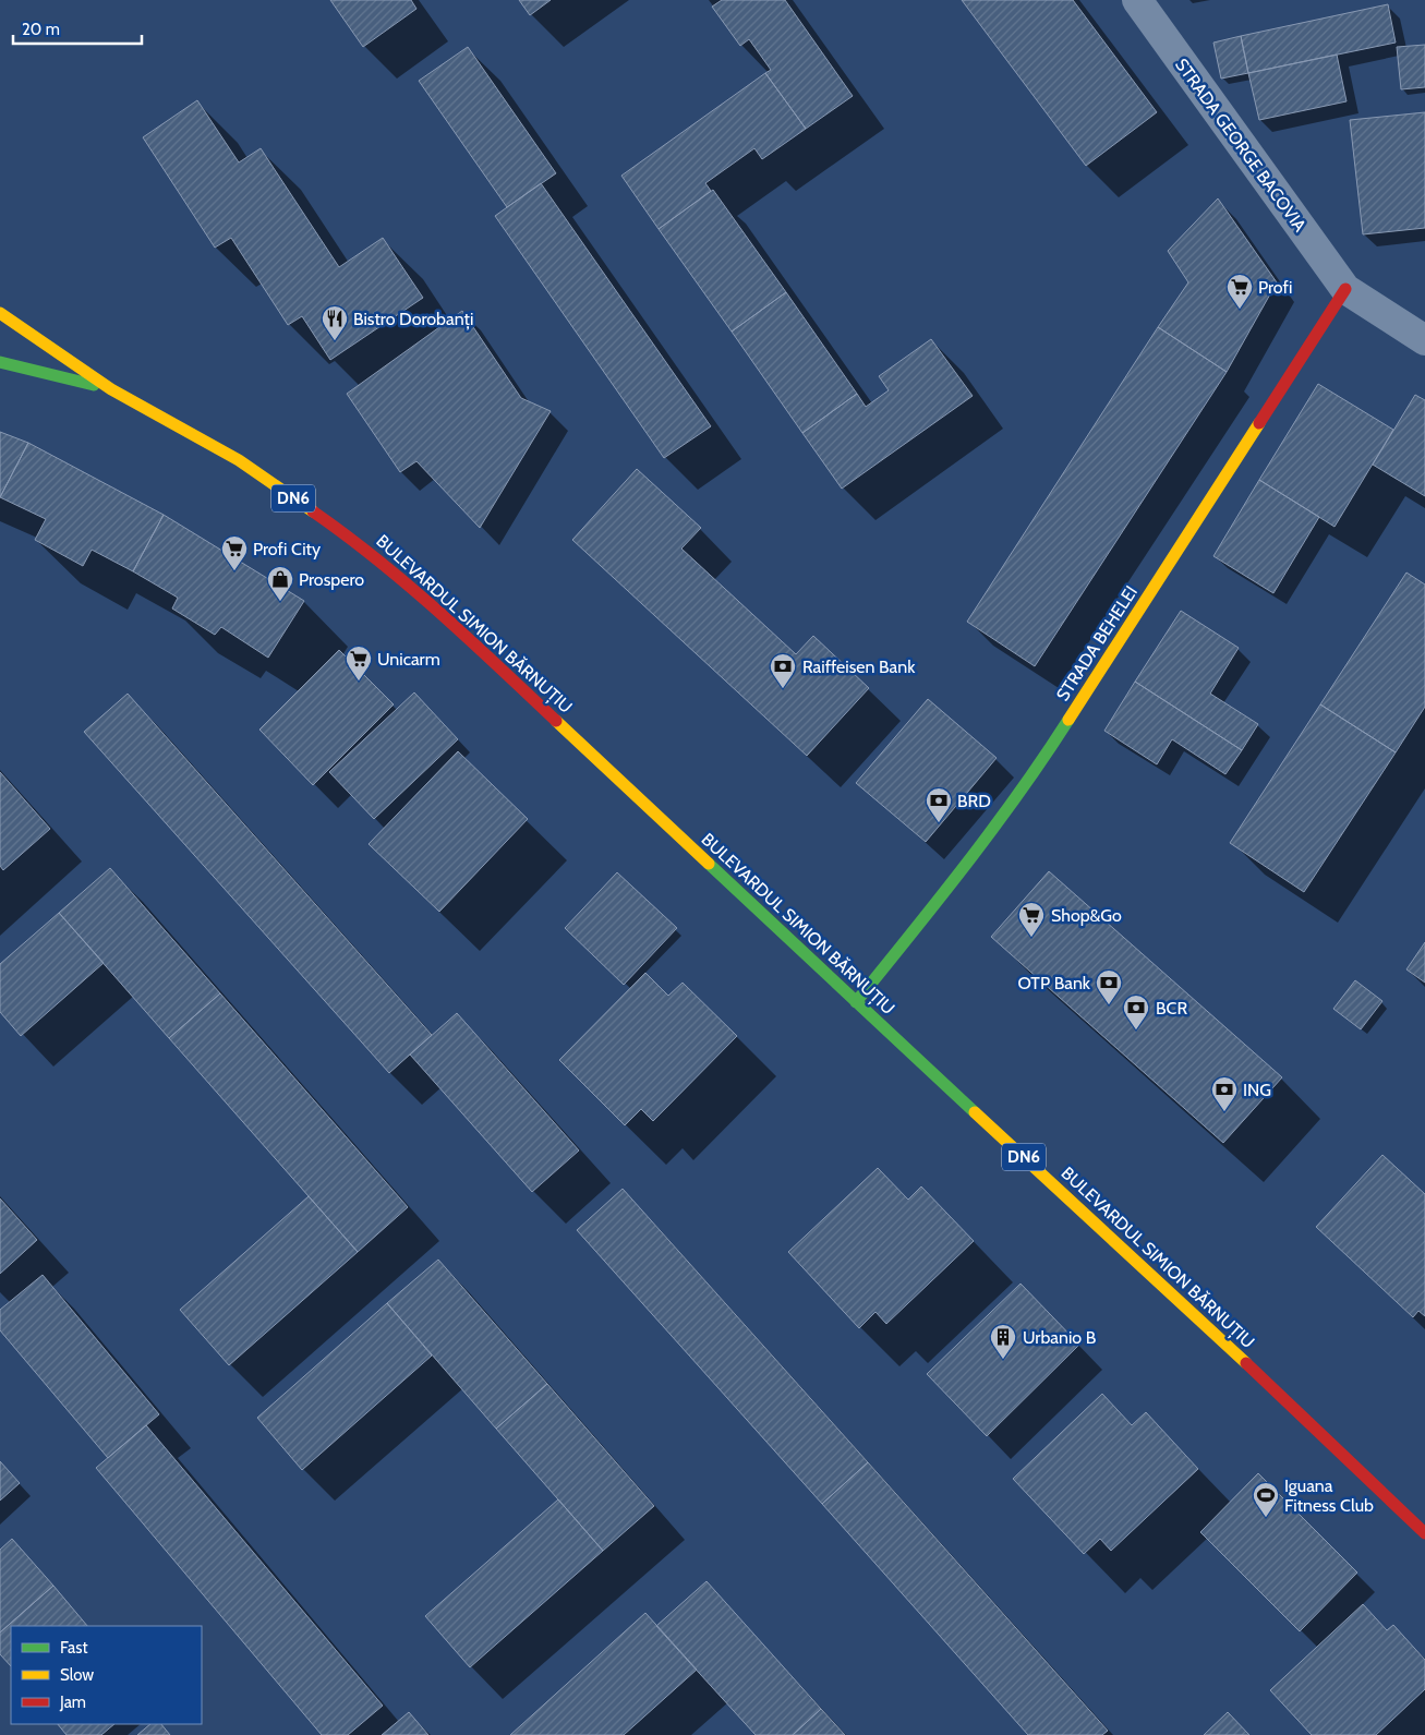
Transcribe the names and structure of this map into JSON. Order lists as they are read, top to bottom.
{
  "streets": {
    "main road": ["DN6", "BULEVARDUL SIMION BĂRNUȚIU", "STRADA BEHELEI"],
    "street": ["STRADA GEORGE BACOVIA"]
  },
  "crossings": [
    ["STRADA GEORGE BACOVIA", "STRADA BEHELEI"],
    ["BULEVARDUL SIMION BĂRNUȚIU", "STRADA BEHELEI"]
  ],
  "places": {
    "supermarket": [
      "Profi",
      "Profi City",
      "Unicarm",
      "Shop&Go"
    ],
    "restaurant": ["Bistro Dorobanți"],
    "shop": ["Prospero"],
    "bank": [
      "Raiffeisen Bank",
      "BRD",
      "OTP Bank",
      "BCR",
      "ING"
    ],
    "building": ["Urbanio B"],
    "sports": ["Iguana Fitness Club"]
  },
  "legend": ["Fast", "Slow", "Jam"],
  "scale_bar": "20 m"
}
